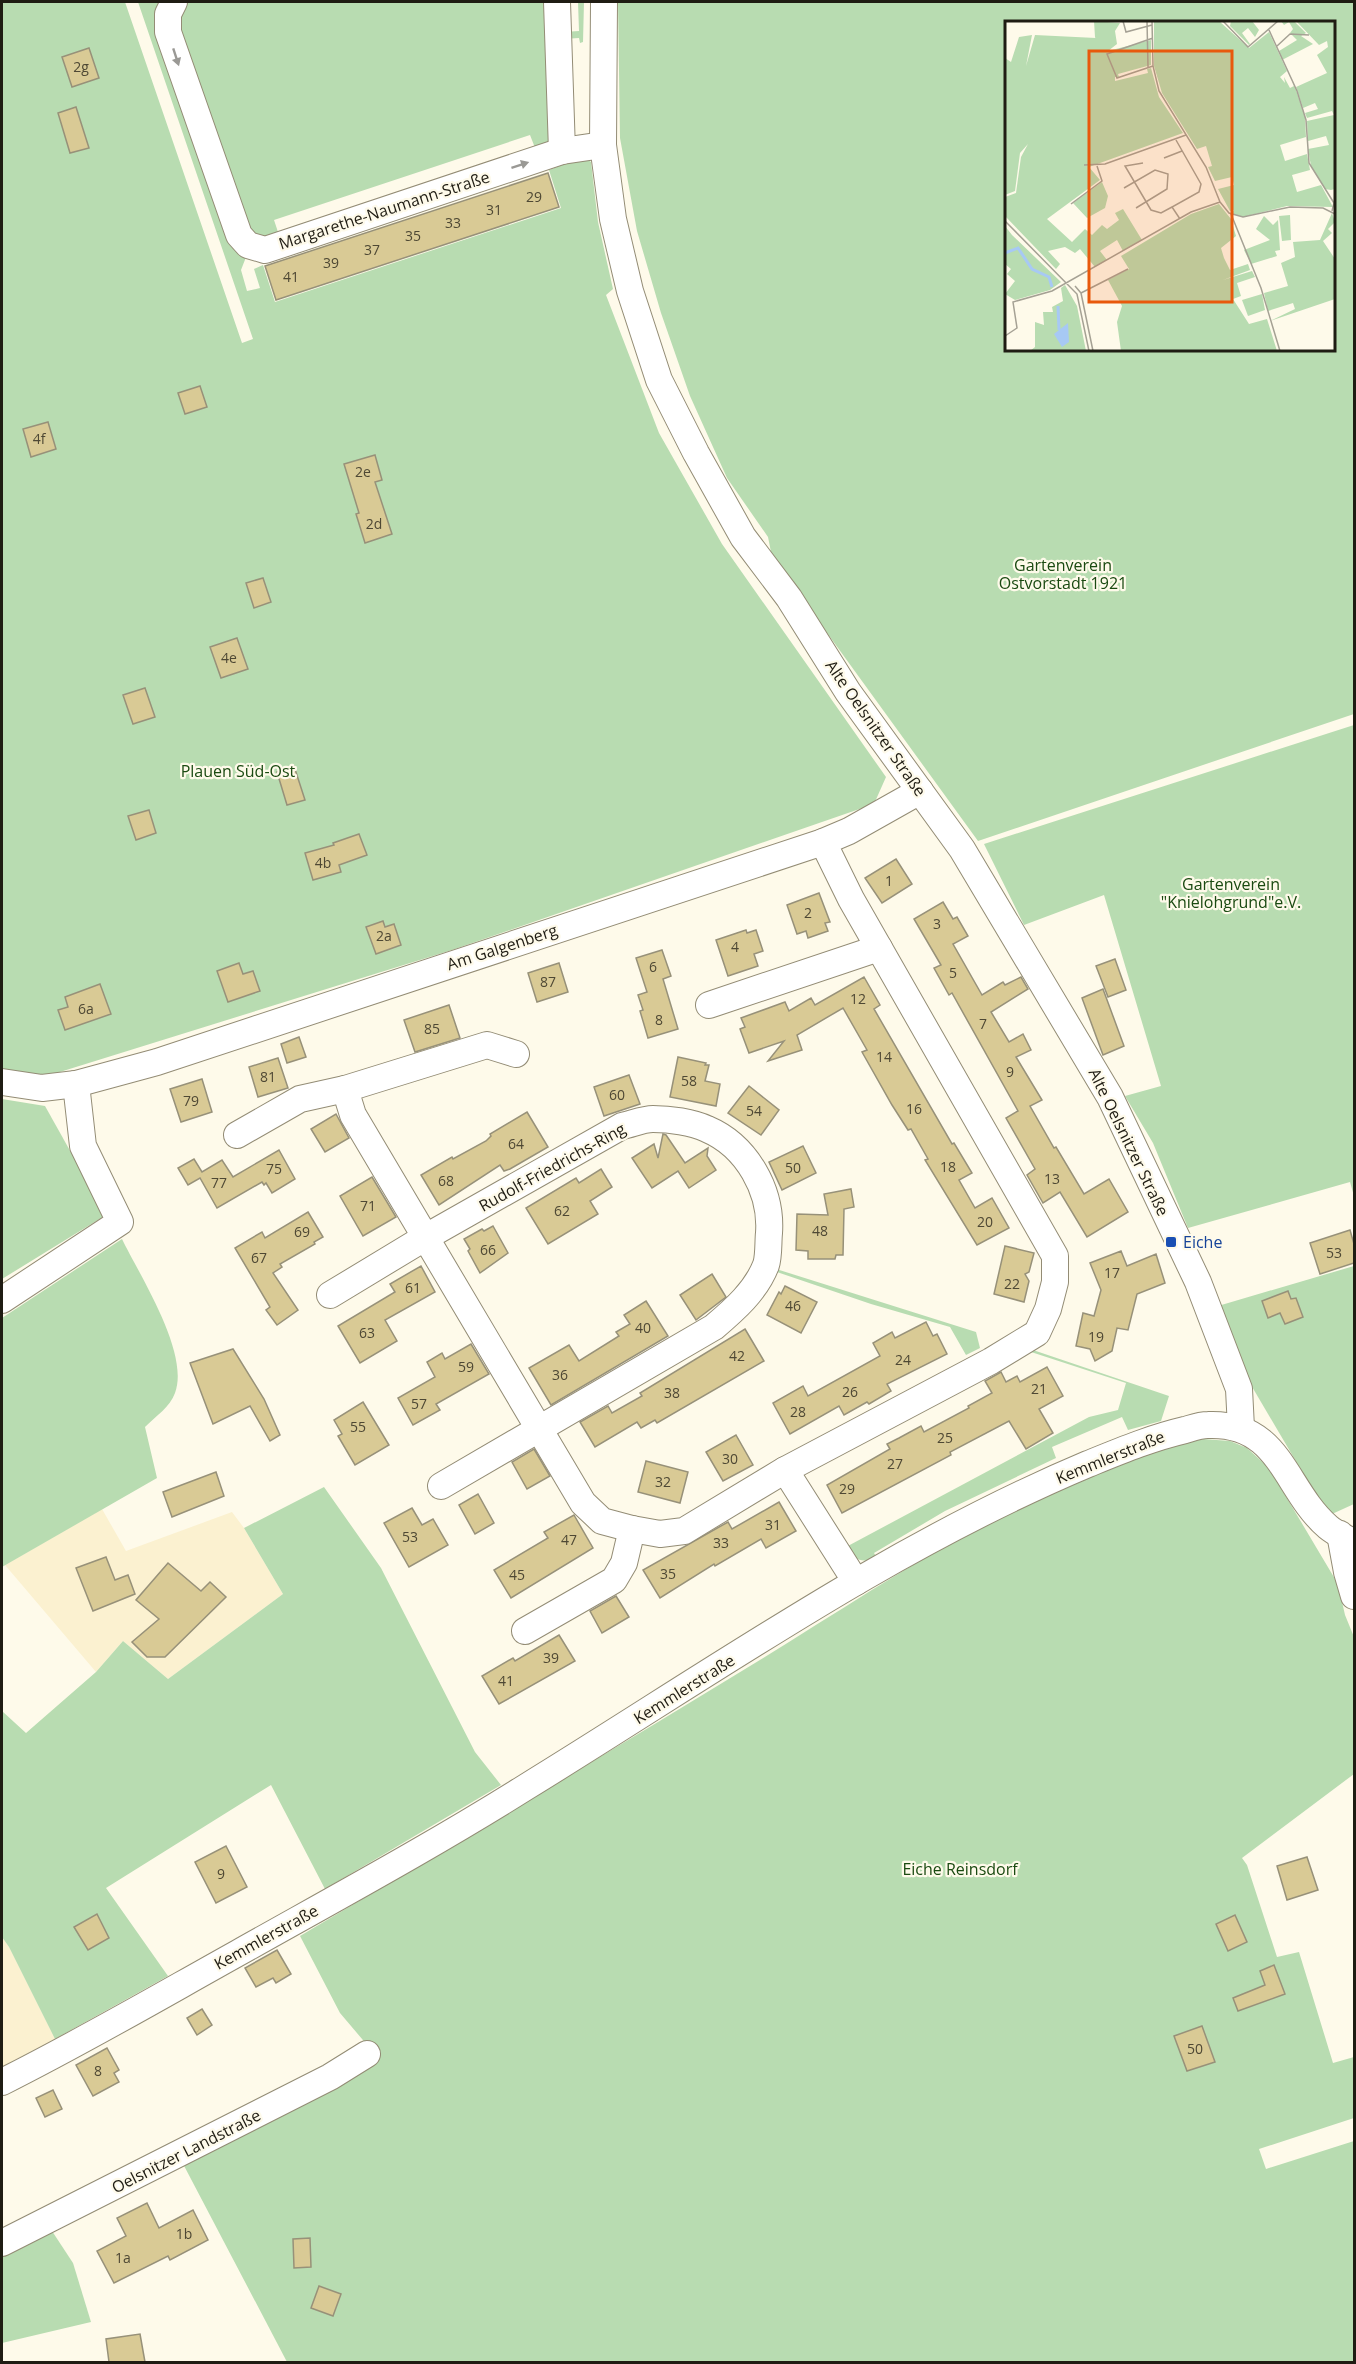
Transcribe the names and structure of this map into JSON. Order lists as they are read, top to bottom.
{
  "streets": {
    "street": [
      "Margarethe-Naumann-Straße",
      "Alte Oelsnitzer Straße",
      "Am Galgenberg",
      "Rudolf-Friedrichs-Ring",
      "Kemmlerstraße",
      "Oelsnitzer Landstraße"
    ]
  },
  "crossings": [
    ["Margarethe-Naumann-Straße", "Alte Oelsnitzer Straße"],
    ["Alte Oelsnitzer Straße", "Am Galgenberg"],
    ["Alte Oelsnitzer Straße", "Kemmlerstraße"]
  ],
  "parks": [
    "Gartenverein Ostvorstadt 1921",
    "Plauen Süd-Ost",
    "Gartenverein \"Knielohgrund\"e.V.",
    "Eiche Reinsdorf"
  ],
  "places": {
    "transit": ["Eiche"]
  },
  "house_numbers": [
    "2g",
    "29",
    "31",
    "33",
    "35",
    "37",
    "39",
    "41",
    "4f",
    "2e",
    "2d",
    "4e",
    "4b",
    "1",
    "2",
    "3",
    "2a",
    "4",
    "6",
    "5",
    "87",
    "12",
    "6a",
    "8",
    "7",
    "85",
    "14",
    "9",
    "81",
    "58",
    "60",
    "79",
    "16",
    "54",
    "64",
    "18",
    "50",
    "75",
    "13",
    "68",
    "77",
    "71",
    "62",
    "20",
    "48",
    "69",
    "66",
    "53",
    "67",
    "17",
    "22",
    "61",
    "46",
    "40",
    "63",
    "19",
    "42",
    "24",
    "59",
    "36",
    "21",
    "26",
    "38",
    "57",
    "28",
    "55",
    "25",
    "30",
    "27",
    "32",
    "29",
    "31",
    "53",
    "47",
    "33",
    "35",
    "45",
    "39",
    "41",
    "9",
    "50",
    "8",
    "1b",
    "1a"
  ]
}
